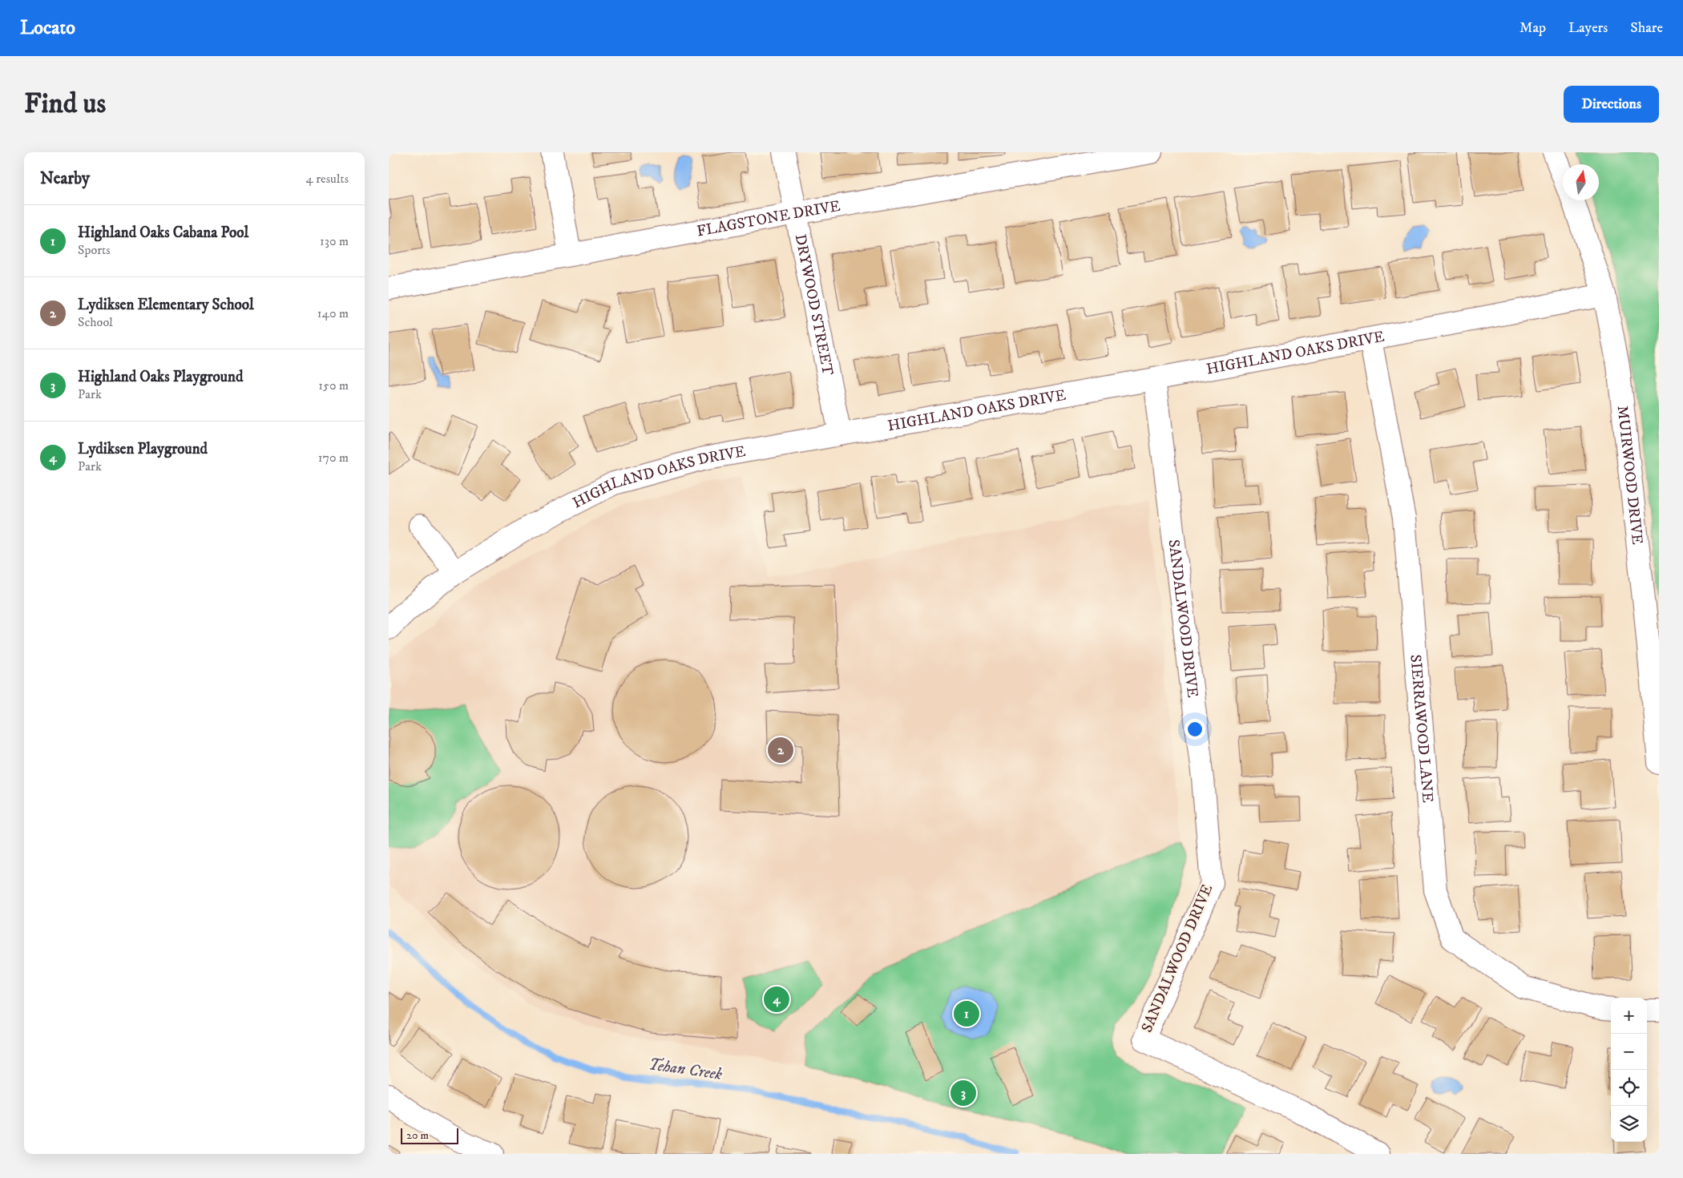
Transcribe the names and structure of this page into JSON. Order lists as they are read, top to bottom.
{
  "streets": {
    "street": [
      "FLAGSTONE DRIVE",
      "DRYWOOD STREET",
      "HIGHLAND OAKS DRIVE",
      "MUIRWOOD DRIVE",
      "SANDALWOOD DRIVE",
      "SIERRAWOOD LANE"
    ]
  },
  "crossings": [
    ["FLAGSTONE DRIVE", "DRYWOOD STREET"],
    ["DRYWOOD STREET", "HIGHLAND OAKS DRIVE"],
    ["HIGHLAND OAKS DRIVE", "MUIRWOOD DRIVE"],
    ["HIGHLAND OAKS DRIVE", "SANDALWOOD DRIVE"],
    ["HIGHLAND OAKS DRIVE", "SIERRAWOOD LANE"]
  ],
  "water": ["Tehan Creek"],
  "scale_bar": "20 m",
  "north": "top",
  "page": {
    "header": "Locato",
    "nav": ["Map", "Layers", "Share"],
    "buttons": "Directions",
    "title": "Find us",
    "heading": ["Nearby", "4 results"],
    "list": [
      {
        "mark": "1",
        "name": "Highland Oaks Cabana Pool",
        "note": "Sports",
        "value": "130 m"
      },
      {
        "mark": "2",
        "name": "Lydiksen Elementary School",
        "note": "School",
        "value": "140 m"
      },
      {
        "mark": "3",
        "name": "Highland Oaks Playground",
        "note": "Park",
        "value": "150 m"
      },
      {
        "mark": "4",
        "name": "Lydiksen Playground",
        "note": "Park",
        "value": "170 m"
      }
    ],
    "pins": [
      "2",
      "4",
      "1",
      "3"
    ],
    "map_buttons": ["+", "−"],
    "scale": "20 m"
  }
}
